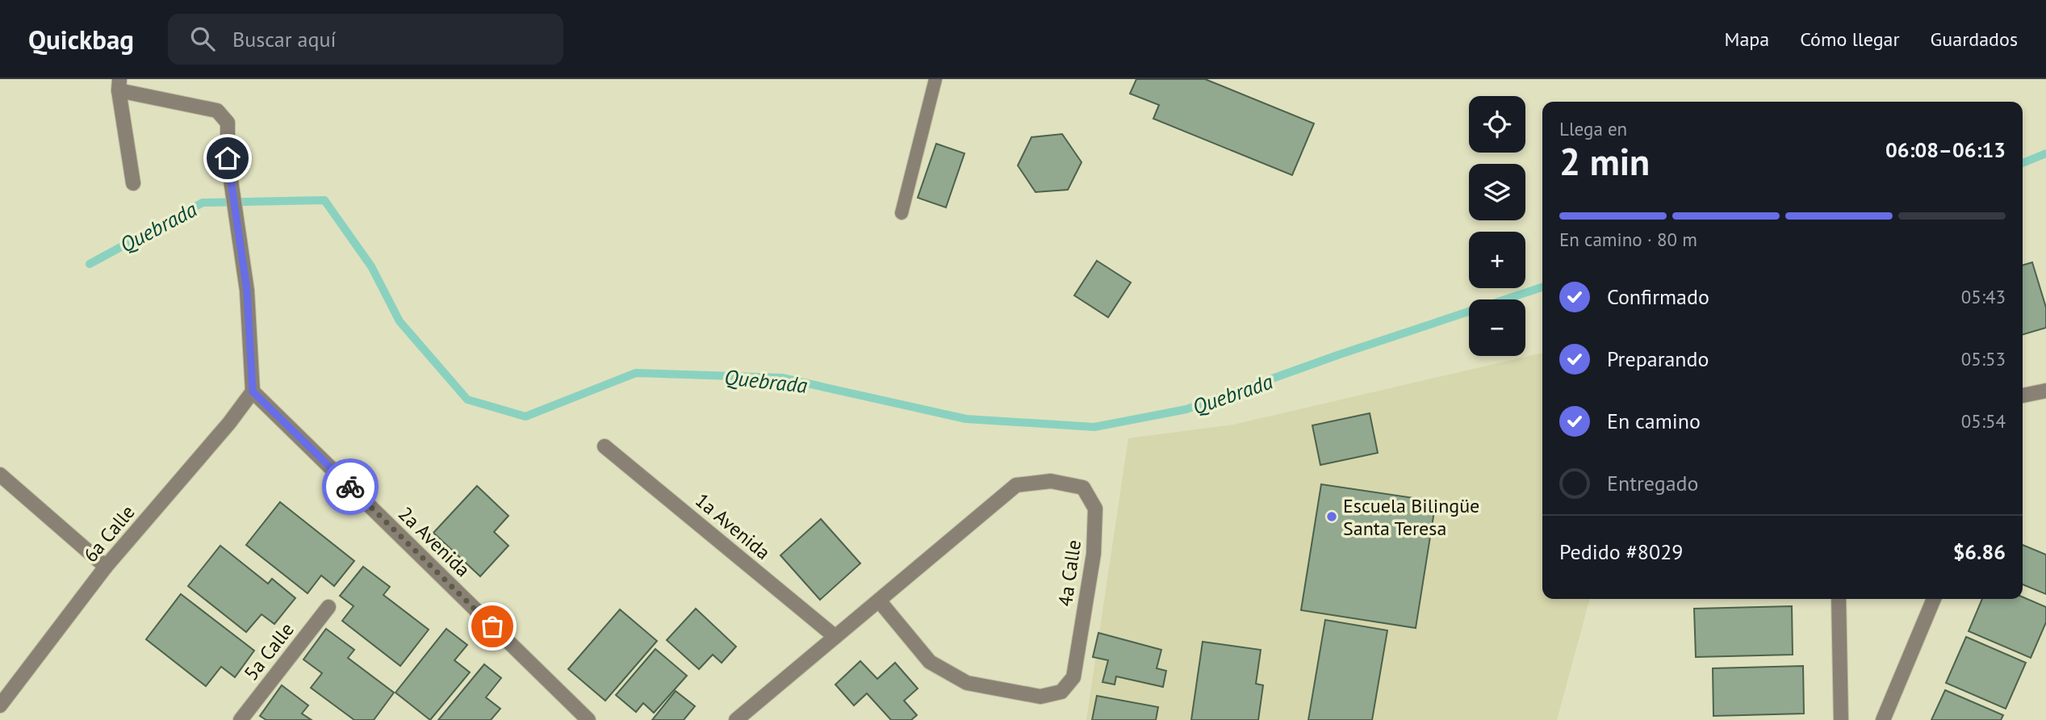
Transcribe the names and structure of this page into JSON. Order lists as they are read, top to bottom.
{
  "streets": {
    "street": [
      "1a Avenida",
      "6a Calle",
      "2a Avenida",
      "4a Calle",
      "5a Calle"
    ]
  },
  "crossings": [
    ["1a Avenida", "4a Calle"],
    ["6a Calle", "2a Avenida"]
  ],
  "water": ["Quebrada"],
  "places": ["Escuela Bilingüe Santa Teresa"],
  "page": {
    "header": "Quickbag",
    "search": "Buscar aquí",
    "nav": ["Mapa", "Cómo llegar", "Guardados"],
    "map_buttons": ["+", "−"],
    "heading": ["2 min", "Llega en", "06:08–06:13"],
    "panel": ["Pedido #8029", "$6.86"],
    "bar": "En camino · 80 m",
    "list": [
      ["Confirmado", "05:43"],
      ["Preparando", "05:53"],
      ["En camino", "05:54"],
      "Entregado"
    ]
  }
}
